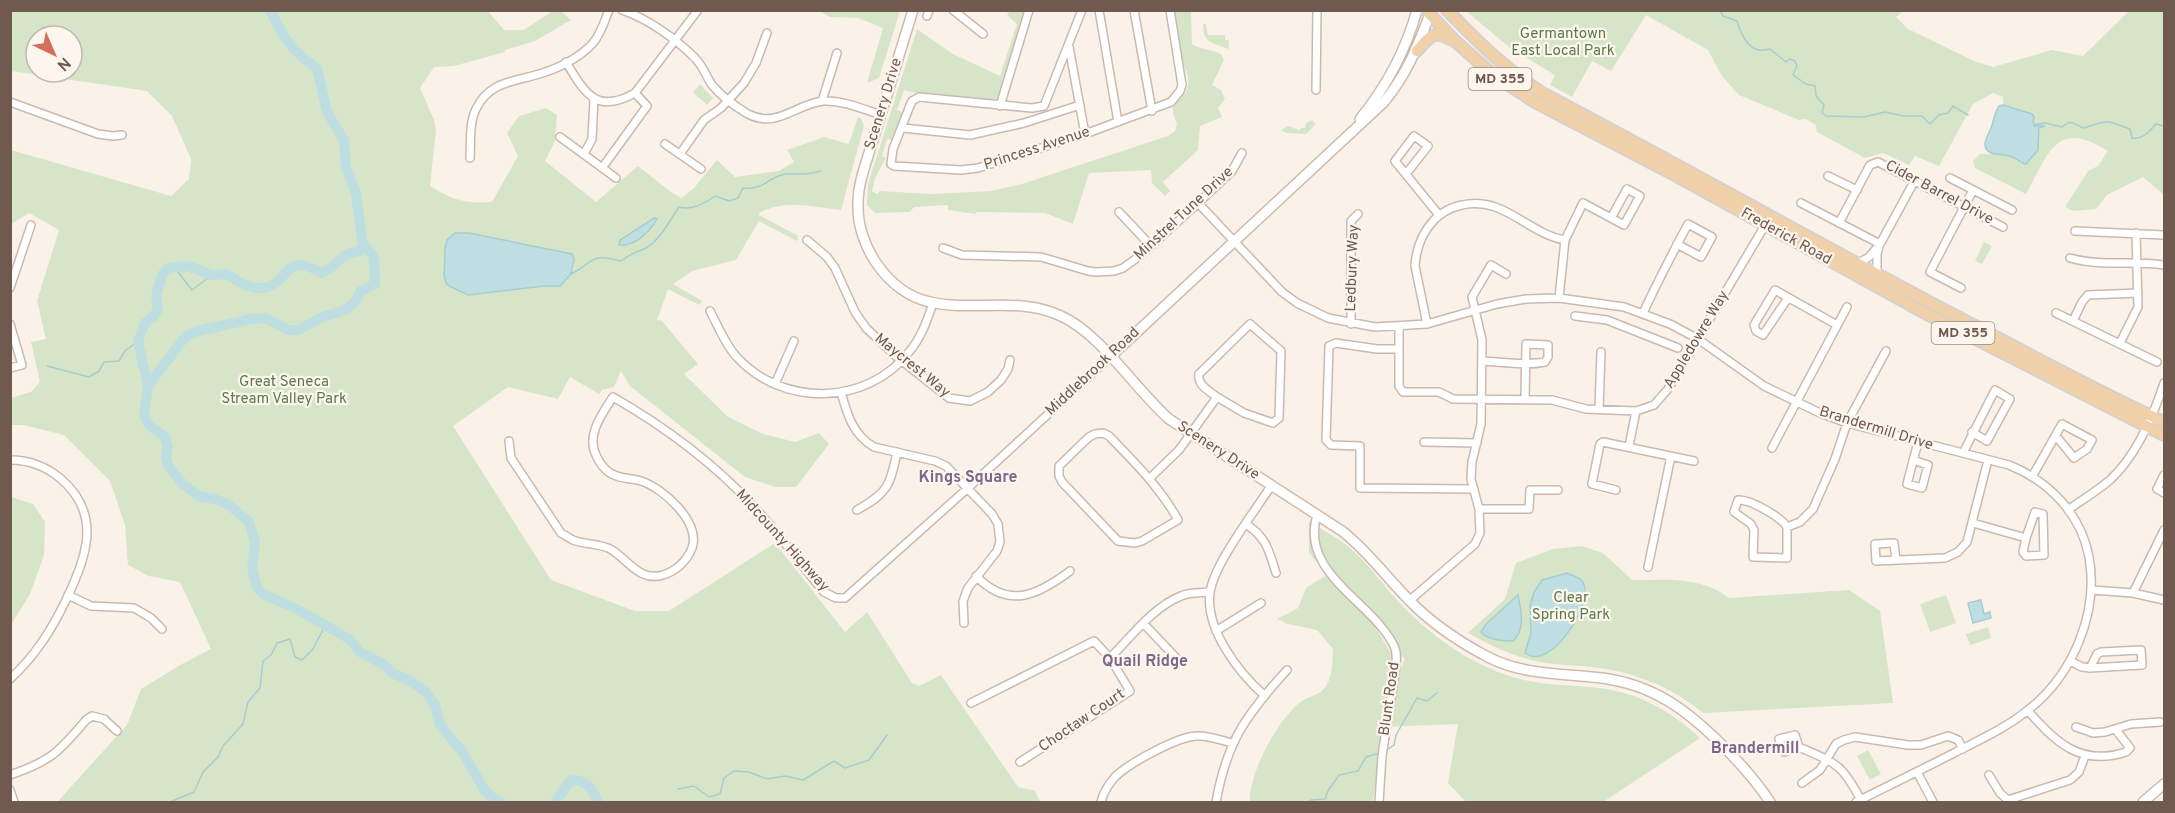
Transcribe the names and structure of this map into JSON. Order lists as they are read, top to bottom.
{
  "streets": {
    "main road": ["MD 355", "Frederick Road"],
    "street": [
      "Scenery Drive",
      "Princess Avenue",
      "Cider Barrel Drive",
      "Minstrel Tune Drive",
      "Ledbury Way",
      "Appledowre Way",
      "Maycrest Way",
      "Middlebrook Road",
      "Brandermill Drive",
      "Midcounty Highway",
      "Blunt Road",
      "Choctaw Court"
    ]
  },
  "crossings": [
    ["Scenery Drive", "Middlebrook Road"],
    ["Scenery Drive", "Blunt Road"],
    ["Minstrel Tune Drive", "Brandermill Drive"],
    ["Frederick Road", "Appledowre Way"],
    ["Frederick Road", "Middlebrook Road"],
    ["Ledbury Way", "Brandermill Drive"],
    ["Appledowre Way", "Brandermill Drive"],
    ["Middlebrook Road", "Brandermill Drive"],
    ["Middlebrook Road", "Midcounty Highway"]
  ],
  "districts": ["Kings Square", "Quail Ridge", "Brandermill"],
  "parks": ["Germantown East Local Park", "Great Seneca Stream Valley Park", "Clear Spring Park"],
  "north": "bottom right"
}
